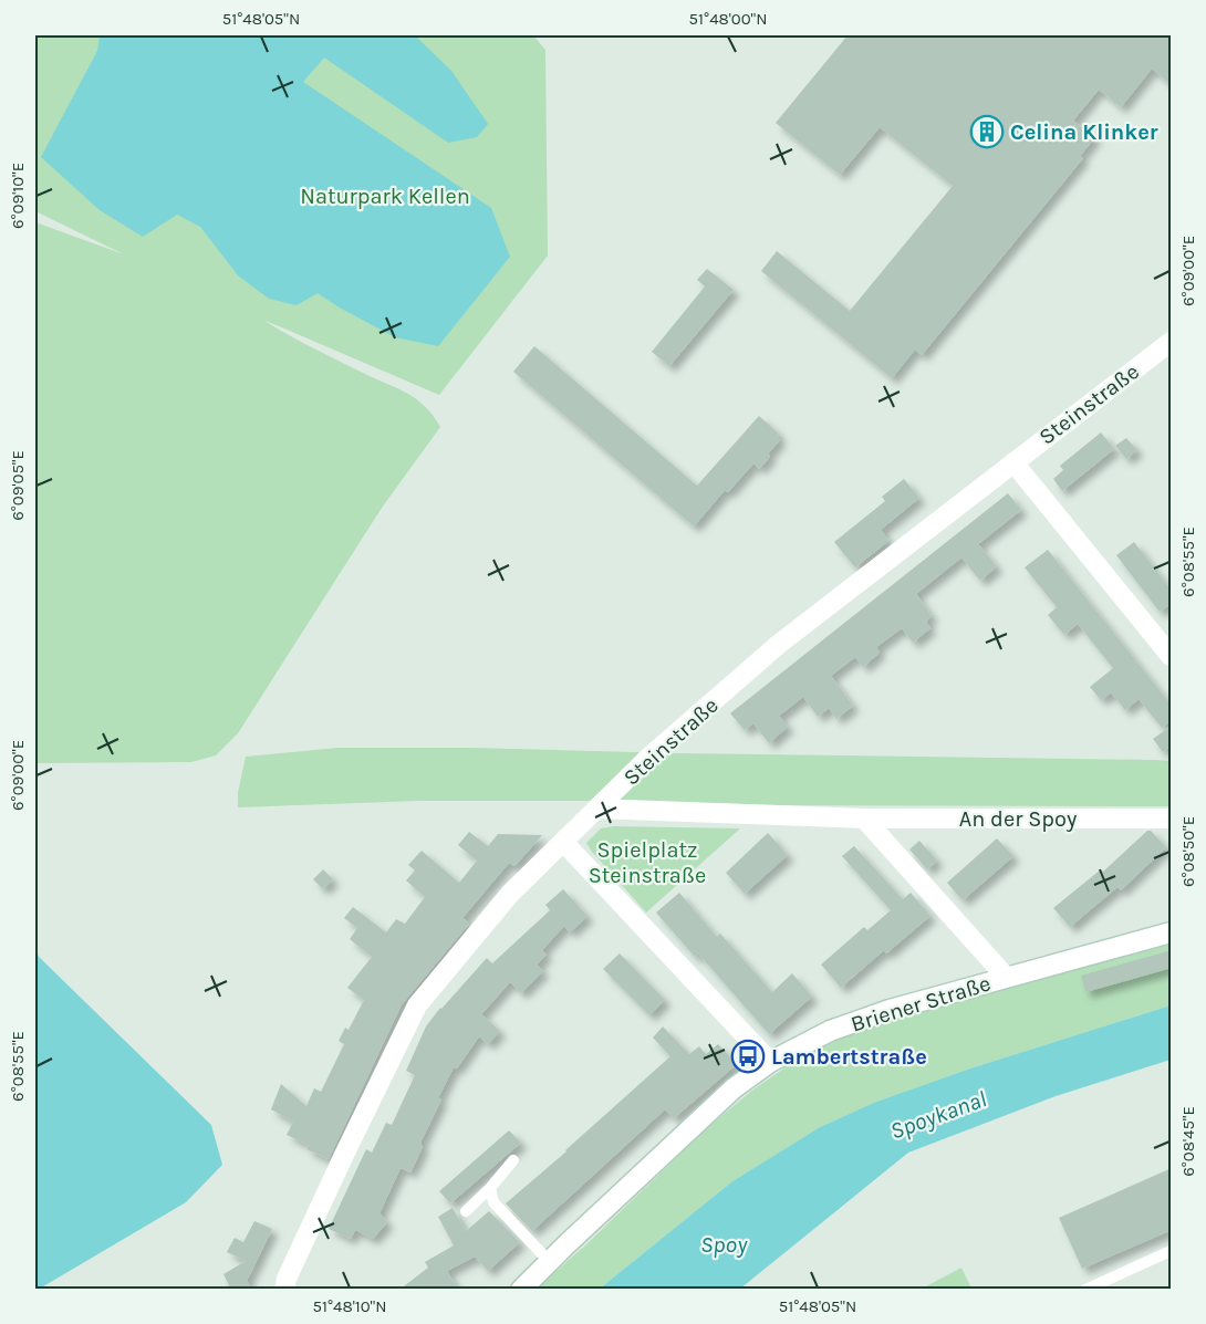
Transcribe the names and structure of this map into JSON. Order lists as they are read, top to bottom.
{
  "streets": {
    "street": ["Steinstraße", "An der Spoy", "Briener Straße"]
  },
  "crossings": [
    ["Steinstraße", "An der Spoy"]
  ],
  "water": ["Spoykanal", "Spoy"],
  "parks": ["Naturpark Kellen", "Spielplatz Steinstraße"],
  "places": {
    "building": ["Celina Klinker"],
    "bus stop": ["Lambertstraße"]
  },
  "coordinates": [
    "51°48'05\"N",
    "51°48'00\"N",
    "6°09'10\"E",
    "6°09'00\"E",
    "6°09'05\"E",
    "6°08'55\"E",
    "6°08'50\"E",
    "6°08'45\"E",
    "51°48'10\"N"
  ]
}
